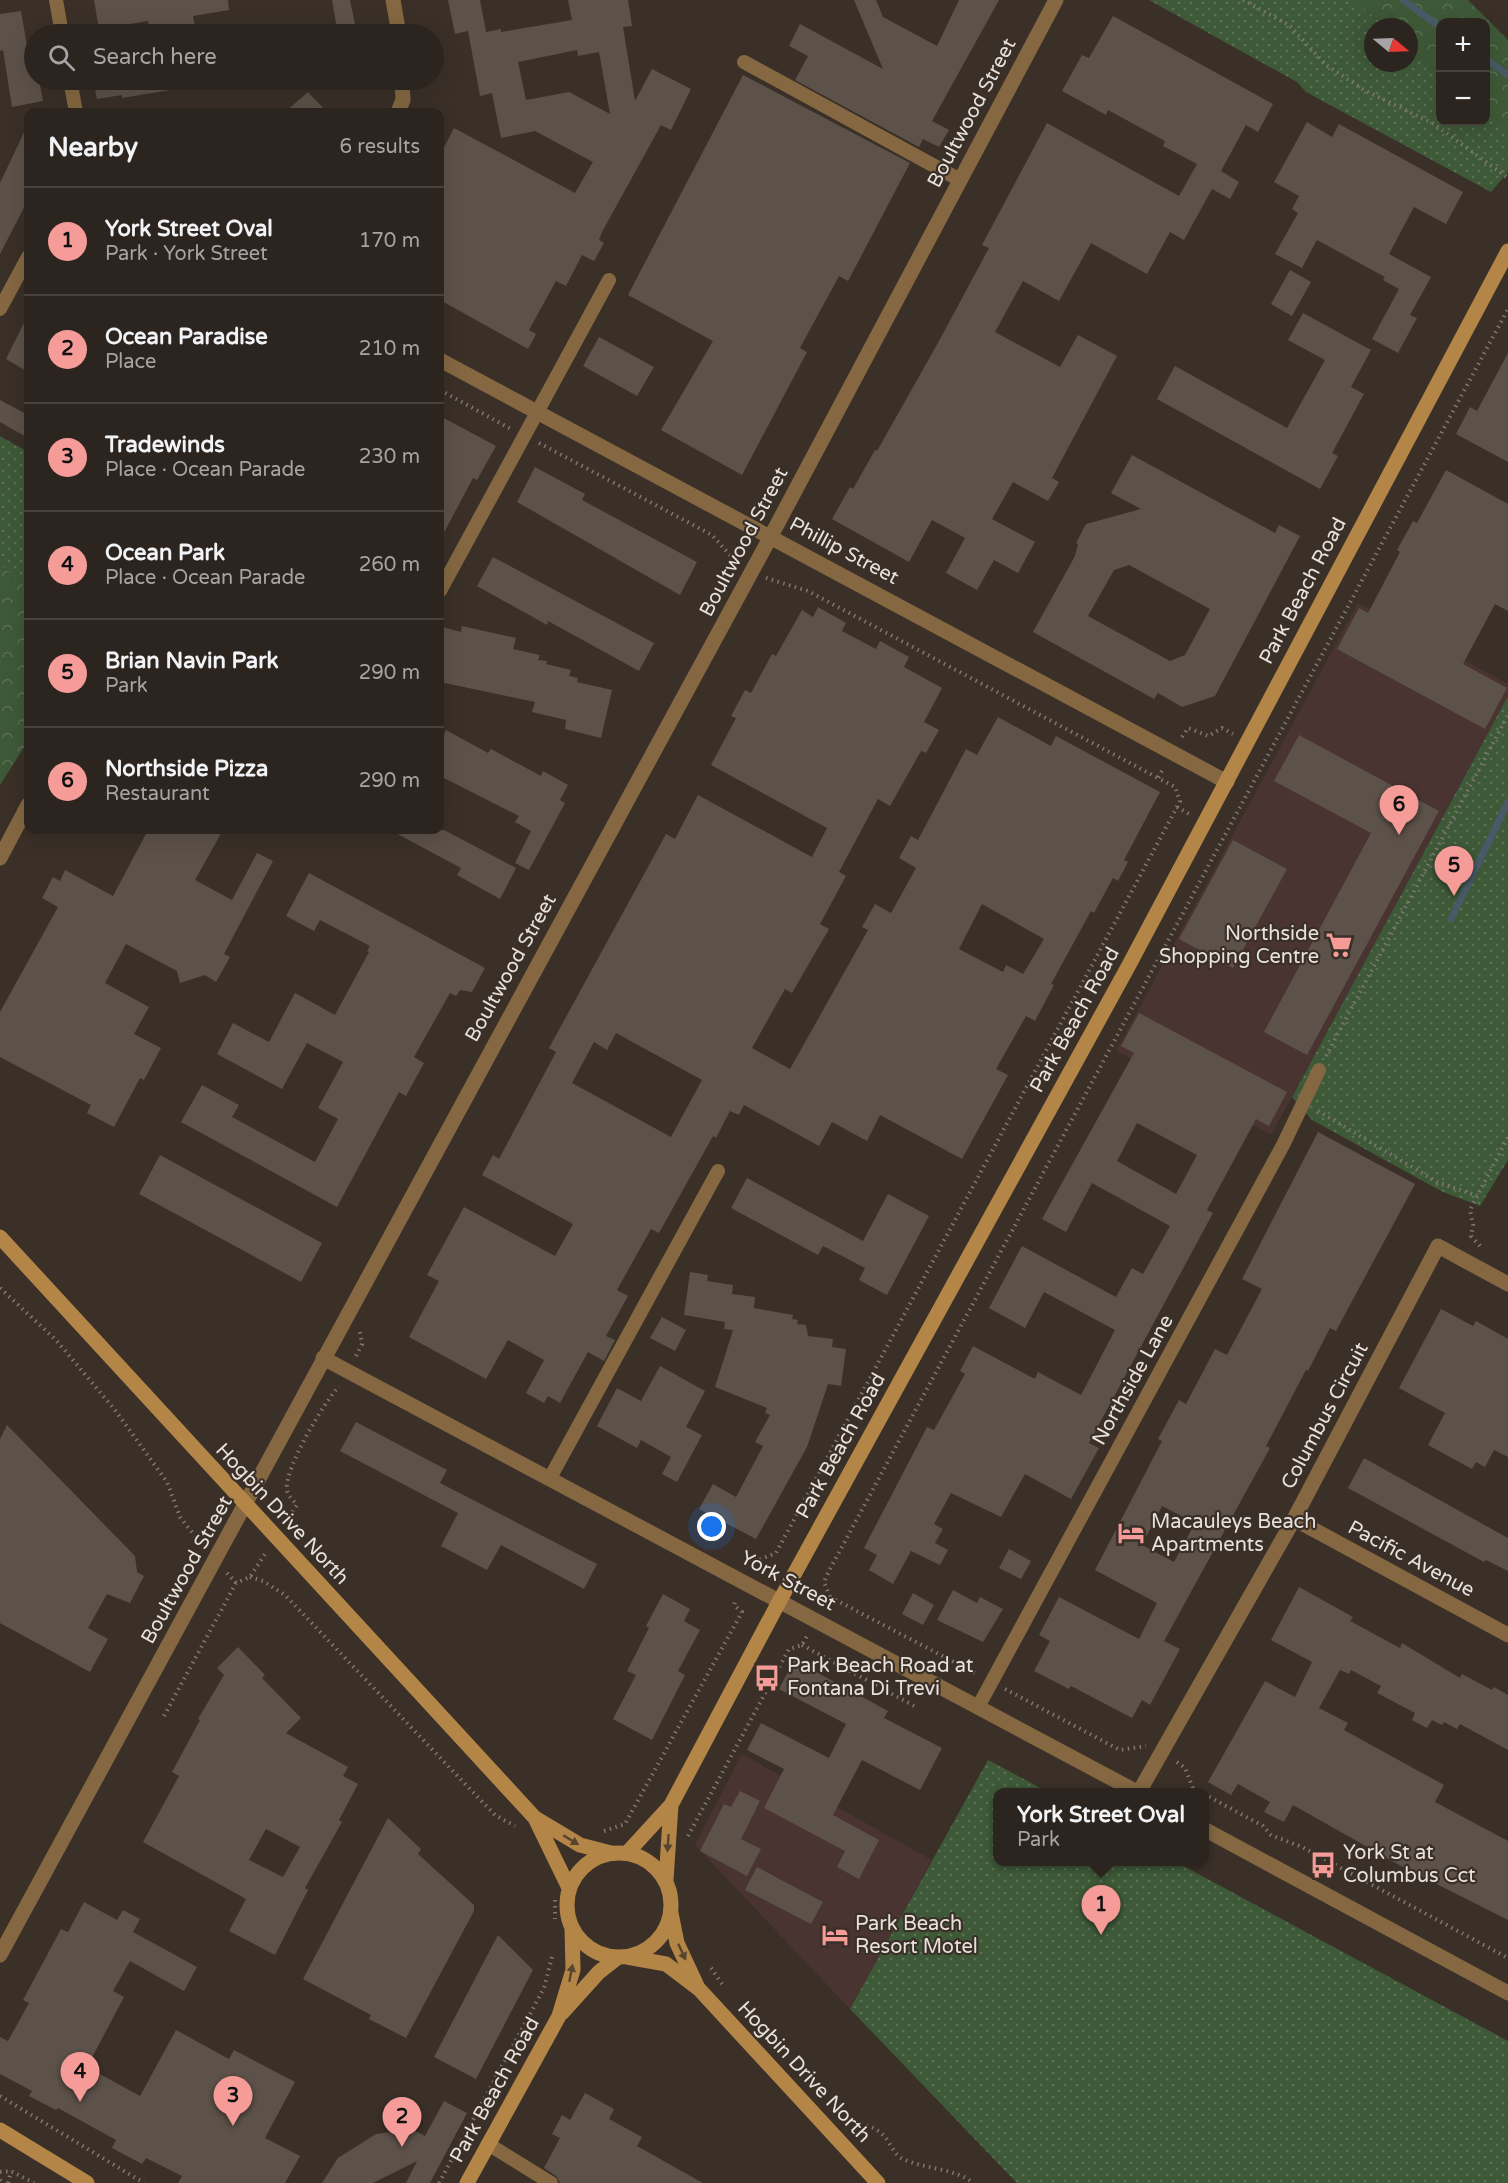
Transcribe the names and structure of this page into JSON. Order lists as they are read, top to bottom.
{
  "streets": {
    "street": [
      "Boultwood Street",
      "Phillip Street",
      "Park Beach Road",
      "Columbus Circuit",
      "Hogbin Drive North",
      "Pacific Avenue",
      "York Street"
    ],
    "lane": ["Northside Lane"]
  },
  "crossings": [
    ["Boultwood Street", "Phillip Street"],
    ["Boultwood Street", "Hogbin Drive North"],
    ["Boultwood Street", "York Street"],
    ["Phillip Street", "Park Beach Road"],
    ["Park Beach Road", "Hogbin Drive North"],
    ["Park Beach Road", "York Street"],
    ["Northside Lane", "York Street"],
    ["Columbus Circuit", "Pacific Avenue"]
  ],
  "places": {
    "supermarket": ["Northside Shopping Centre"],
    "hotel": ["Macauleys Beach Apartments", "Park Beach Resort Motel"],
    "bus stop": ["Park Beach Road at Fontana Di Trevi", "York St at Columbus Cct"]
  },
  "north": "right",
  "page": {
    "map_buttons": ["+", "−"],
    "search": "Search here",
    "heading": ["Nearby", "6 results"],
    "list": [
      {
        "mark": "1",
        "name": "York Street Oval",
        "note": "Park · York Street",
        "value": "170 m"
      },
      {
        "mark": "2",
        "name": "Ocean Paradise",
        "note": "Place",
        "value": "210 m"
      },
      {
        "mark": "3",
        "name": "Tradewinds",
        "note": "Place · Ocean Parade",
        "value": "230 m"
      },
      {
        "mark": "4",
        "name": "Ocean Park",
        "note": "Place · Ocean Parade",
        "value": "260 m"
      },
      {
        "mark": "5",
        "name": "Brian Navin Park",
        "note": "Park",
        "value": "290 m"
      },
      {
        "mark": "6",
        "name": "Northside Pizza",
        "note": "Restaurant",
        "value": "290 m"
      }
    ],
    "pins": [
      "6",
      "5",
      "1",
      "4",
      "3",
      "2"
    ],
    "popup": ["York Street Oval", "Park"]
  }
}
